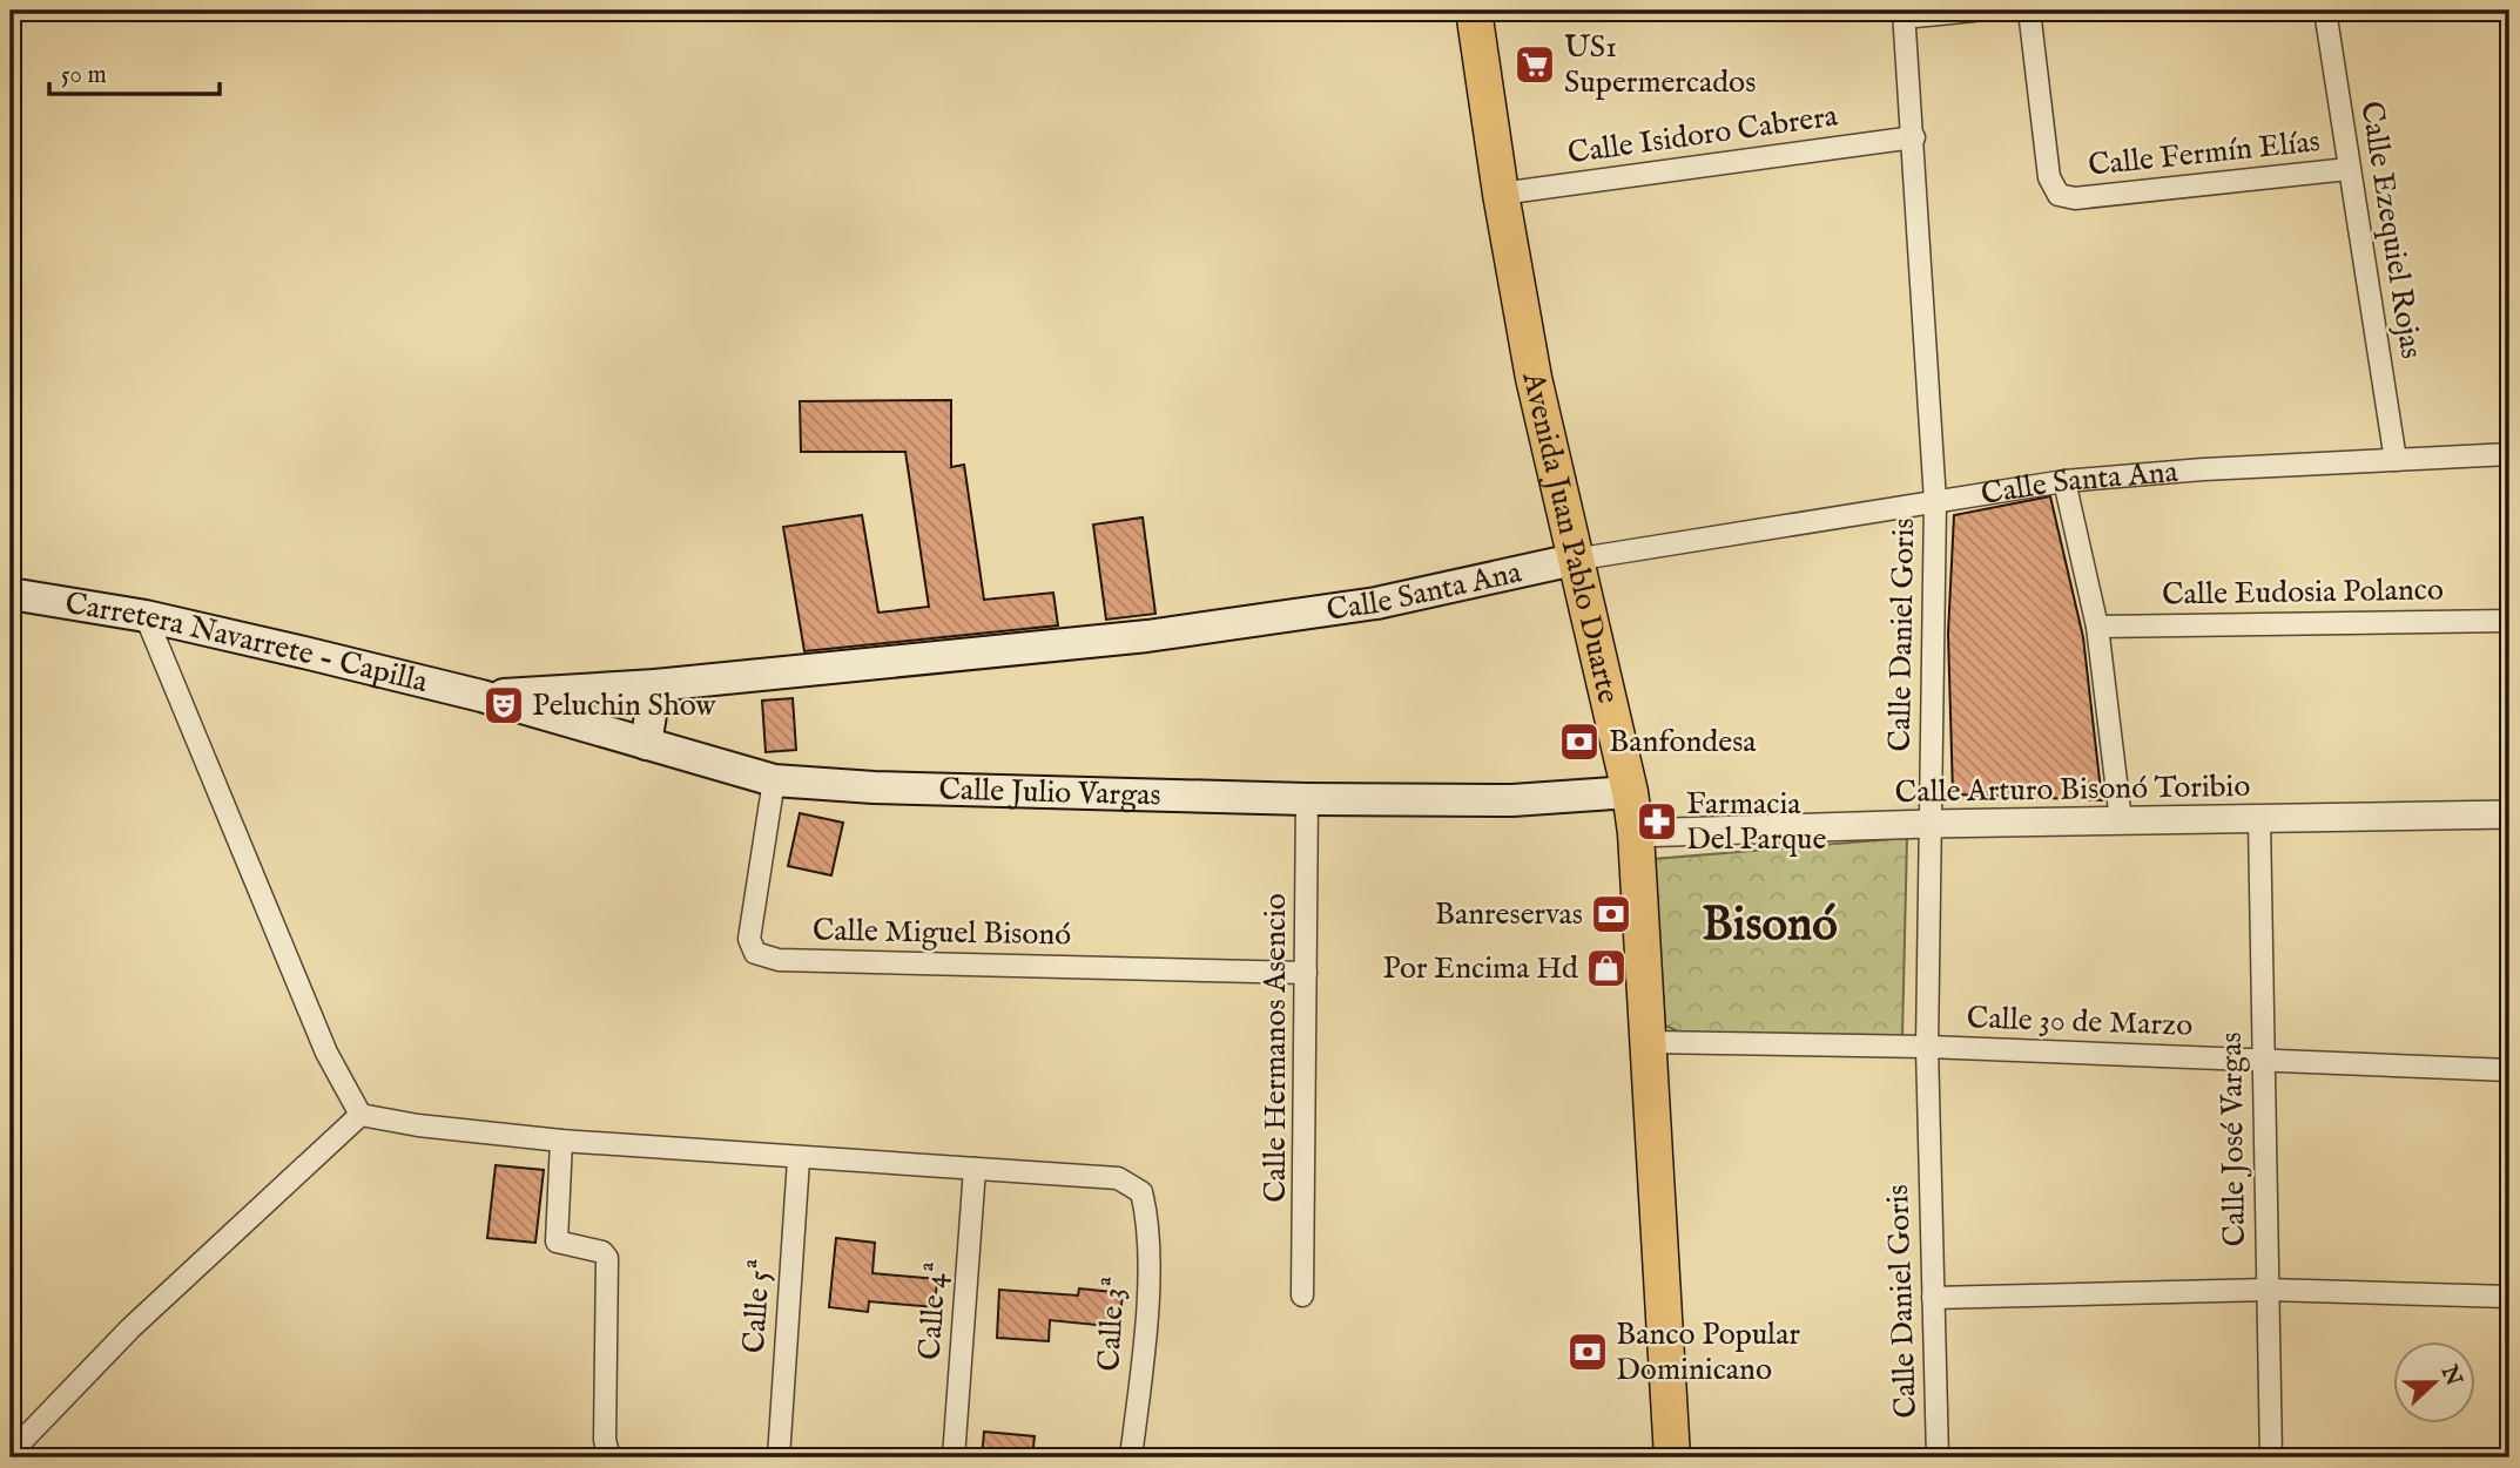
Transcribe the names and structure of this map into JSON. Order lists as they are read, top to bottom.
{
  "streets": {
    "main road": [
      "Calle Santa Ana",
      "Avenida Juan Pablo Duarte",
      "Carretera Navarrete - Capilla",
      "Calle Julio Vargas"
    ],
    "street": [
      "Calle Isidoro Cabrera",
      "Calle Fermín Elías",
      "Calle Ezequiel Rojas",
      "Calle Eudosia Polanco",
      "Calle Daniel Goris",
      "Calle Arturo Bisonó Toribio",
      "Calle Miguel Bisonó",
      "Calle 30 de Marzo",
      "Calle Hermanos Asencio",
      "Calle José Vargas",
      "Calle 5ª",
      "Calle 4ª",
      "Calle 3ª"
    ]
  },
  "crossings": [
    ["Calle Isidoro Cabrera", "Avenida Juan Pablo Duarte"],
    ["Calle Isidoro Cabrera", "Calle Daniel Goris"],
    ["Calle Fermín Elías", "Calle Ezequiel Rojas"],
    ["Calle Ezequiel Rojas", "Calle Santa Ana"],
    ["Calle Santa Ana", "Avenida Juan Pablo Duarte"],
    ["Calle Santa Ana", "Calle Daniel Goris"],
    ["Calle Santa Ana", "Carretera Navarrete - Capilla"],
    ["Calle Santa Ana", "Calle Julio Vargas"],
    ["Avenida Juan Pablo Duarte", "Calle Arturo Bisonó Toribio"],
    ["Avenida Juan Pablo Duarte", "Calle Julio Vargas"],
    ["Avenida Juan Pablo Duarte", "Calle 30 de Marzo"],
    ["Calle Daniel Goris", "Calle Arturo Bisonó Toribio"],
    ["Calle Daniel Goris", "Calle 30 de Marzo"],
    ["Carretera Navarrete - Capilla", "Calle Julio Vargas"],
    ["Calle Arturo Bisonó Toribio", "Calle José Vargas"],
    ["Calle Julio Vargas", "Calle Miguel Bisonó"],
    ["Calle Julio Vargas", "Calle Hermanos Asencio"],
    ["Calle Miguel Bisonó", "Calle Hermanos Asencio"],
    ["Calle 30 de Marzo", "Calle José Vargas"],
    ["Calle 4ª", "Calle 3ª"]
  ],
  "districts": ["Bisonó"],
  "places": {
    "supermarket": ["US1 Supermercados"],
    "theatre": ["Peluchin Show"],
    "bank": ["Banfondesa", "Banreservas", "Banco Popular Dominicano"],
    "pharmacy": ["Farmacia Del Parque"],
    "shop": ["Por Encima Hd"]
  },
  "scale_bar": "50 m",
  "north": "right"
}
